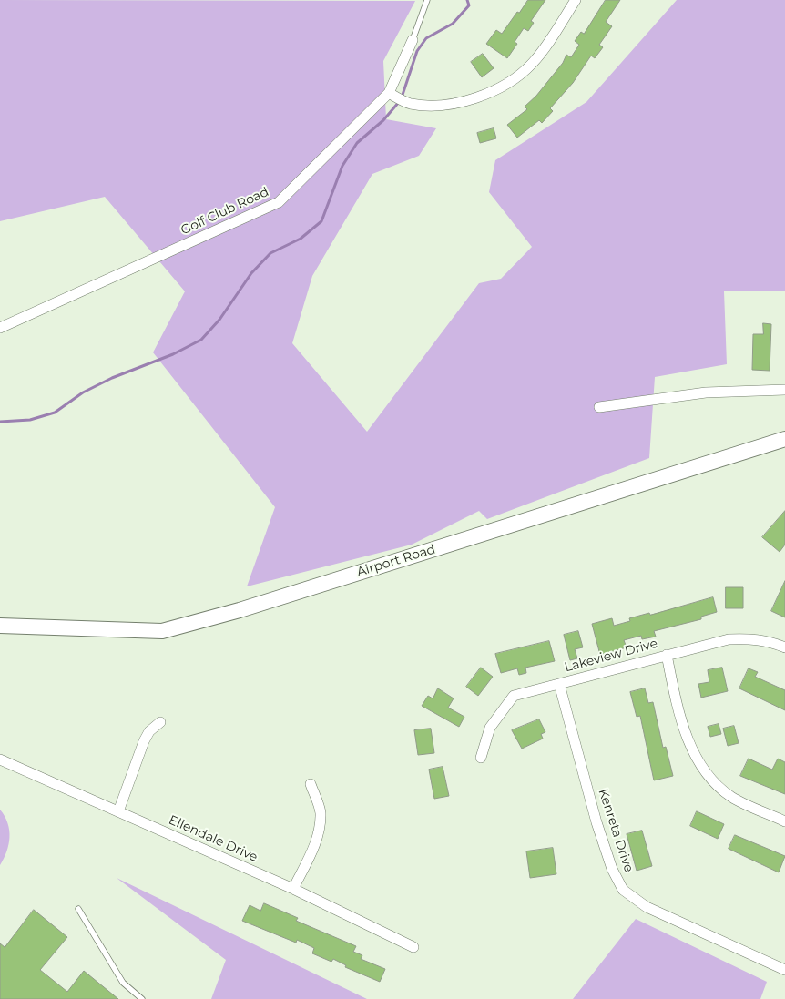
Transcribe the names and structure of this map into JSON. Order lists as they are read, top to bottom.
{
  "streets": {
    "main road": ["Airport Road"],
    "street": [
      "Golf Club Road",
      "Lakeview Drive",
      "Kenreta Drive",
      "Ellendale Drive"
    ]
  },
  "crossings": [
    ["Lakeview Drive", "Kenreta Drive"]
  ]
}
